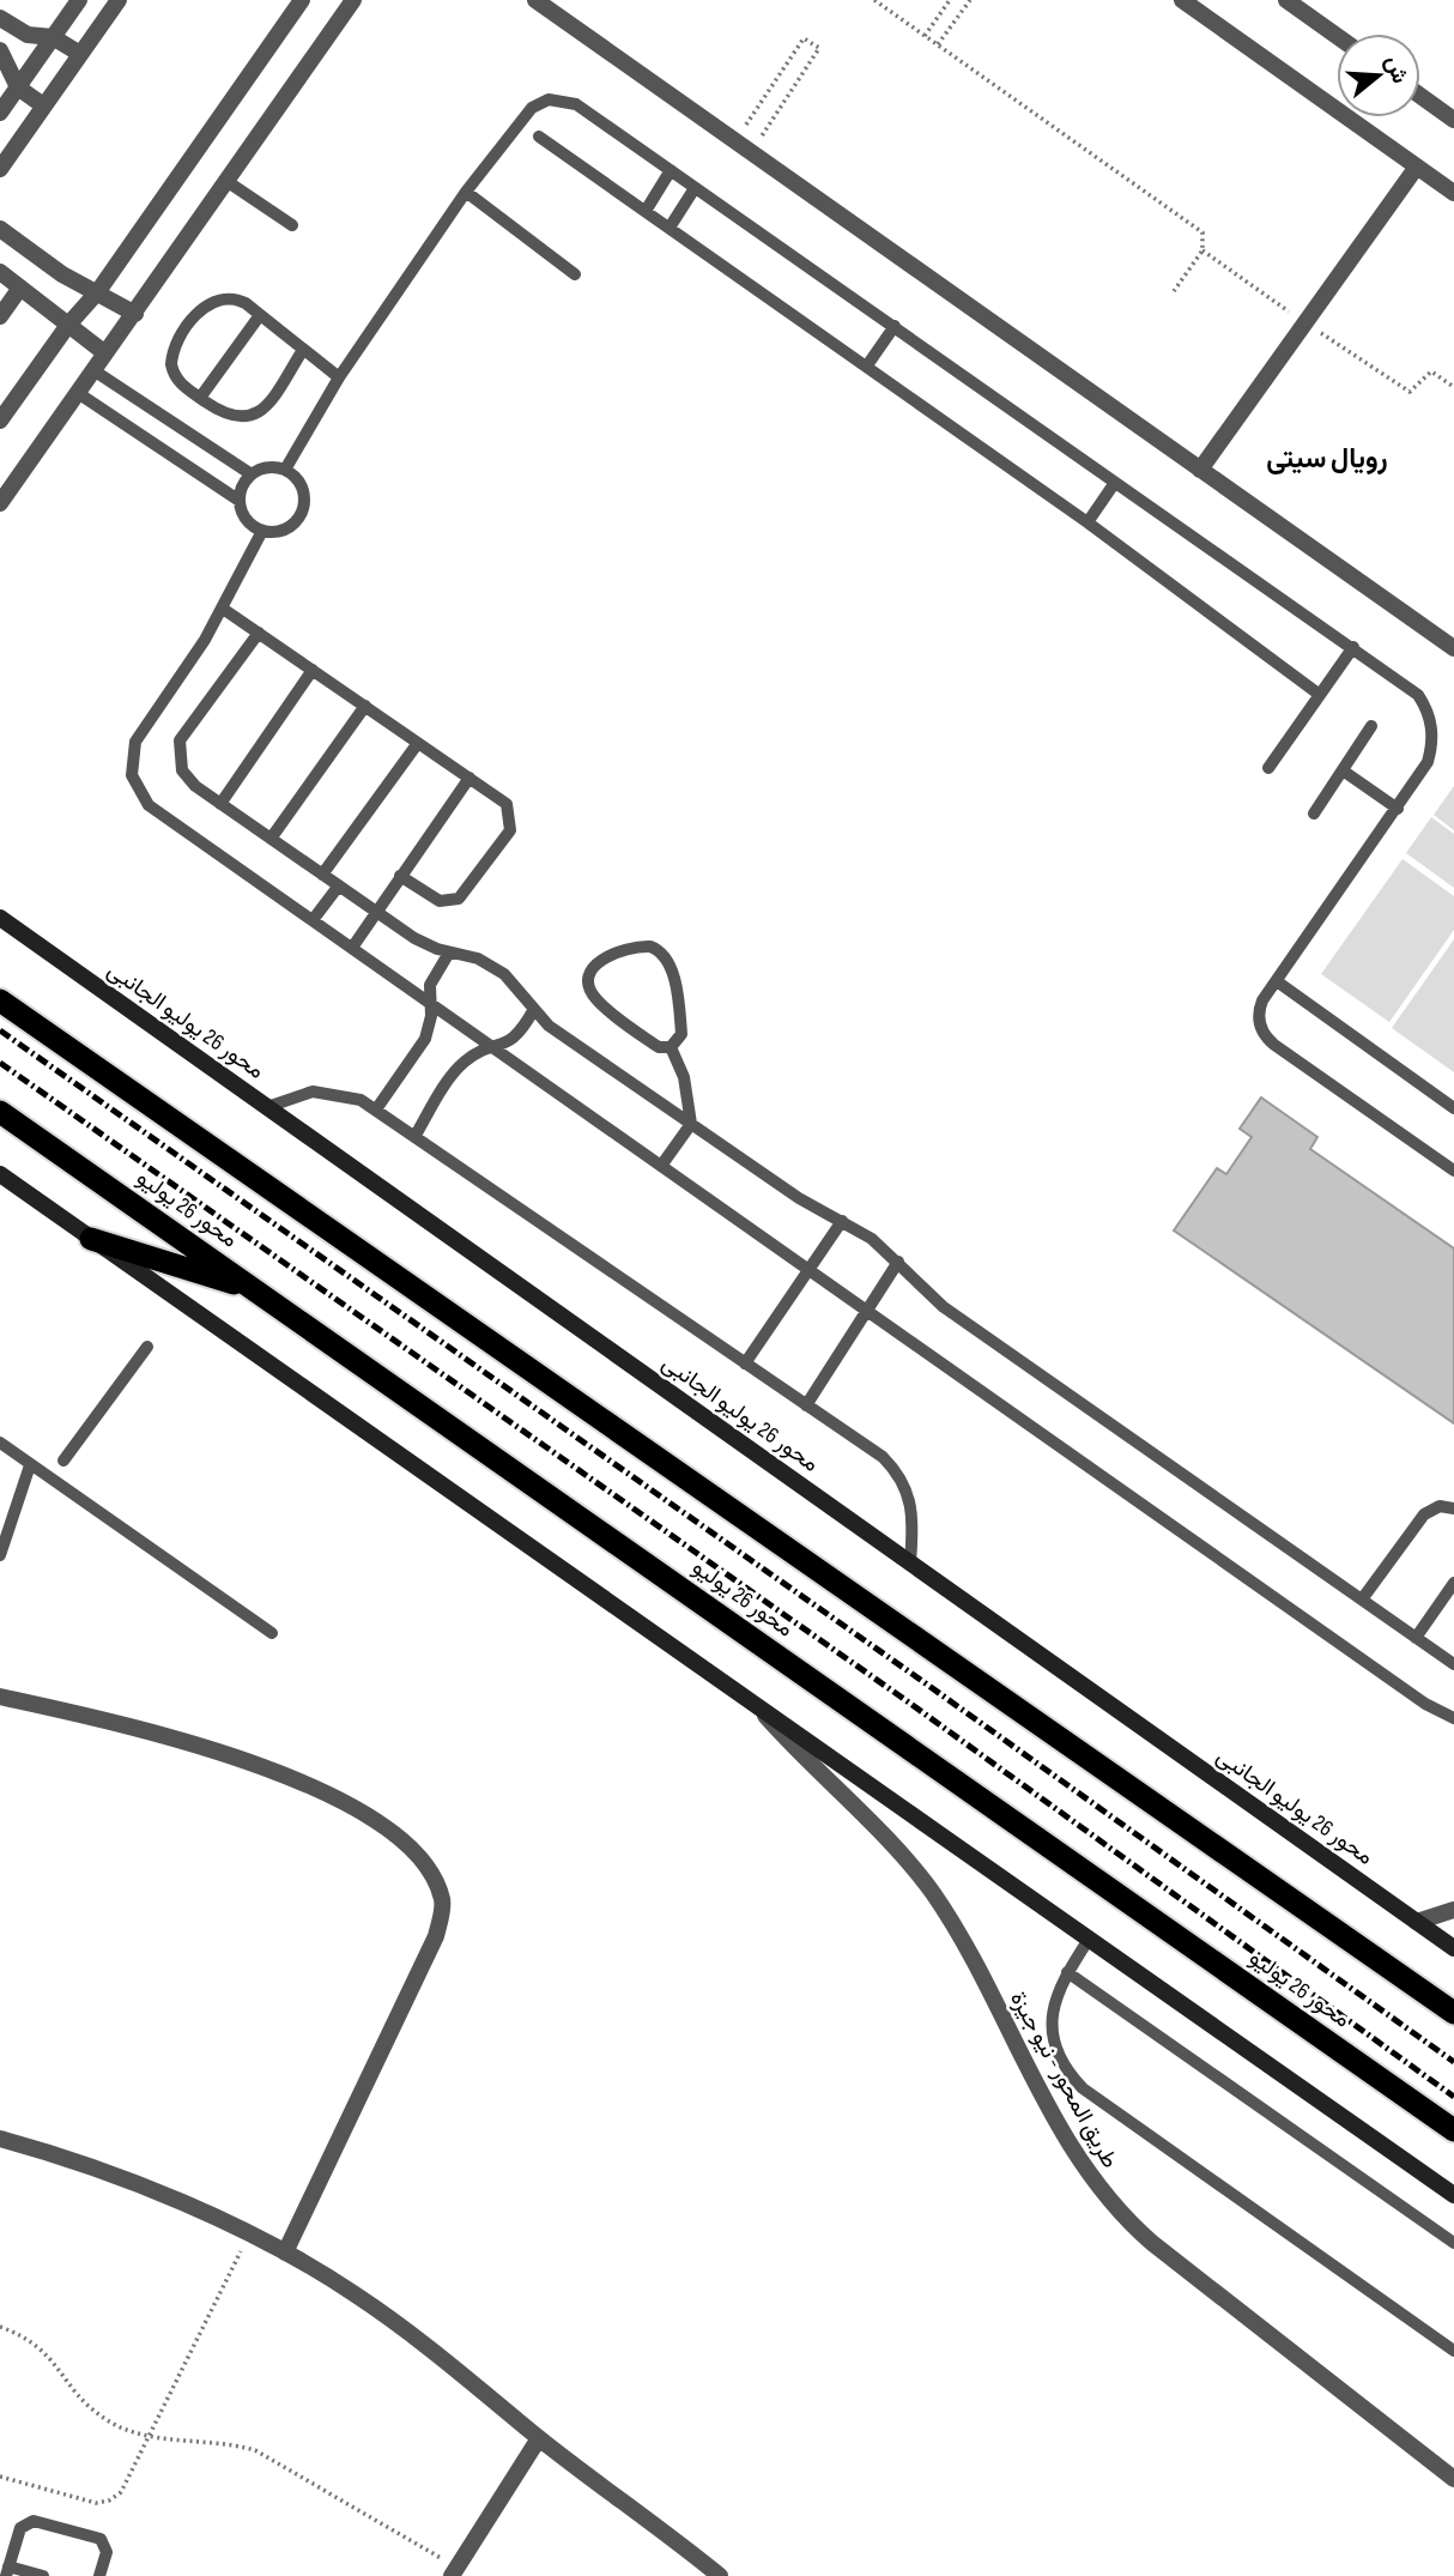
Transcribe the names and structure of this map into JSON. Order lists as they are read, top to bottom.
{
  "streets": {
    "highway": ["محور 26 يوليو"],
    "main road": ["محور 26 يوليو الجانبى"],
    "street": ["طريق المحور - نيو جيزة"]
  },
  "districts": ["رويال سيتى"],
  "north": "right"
}
